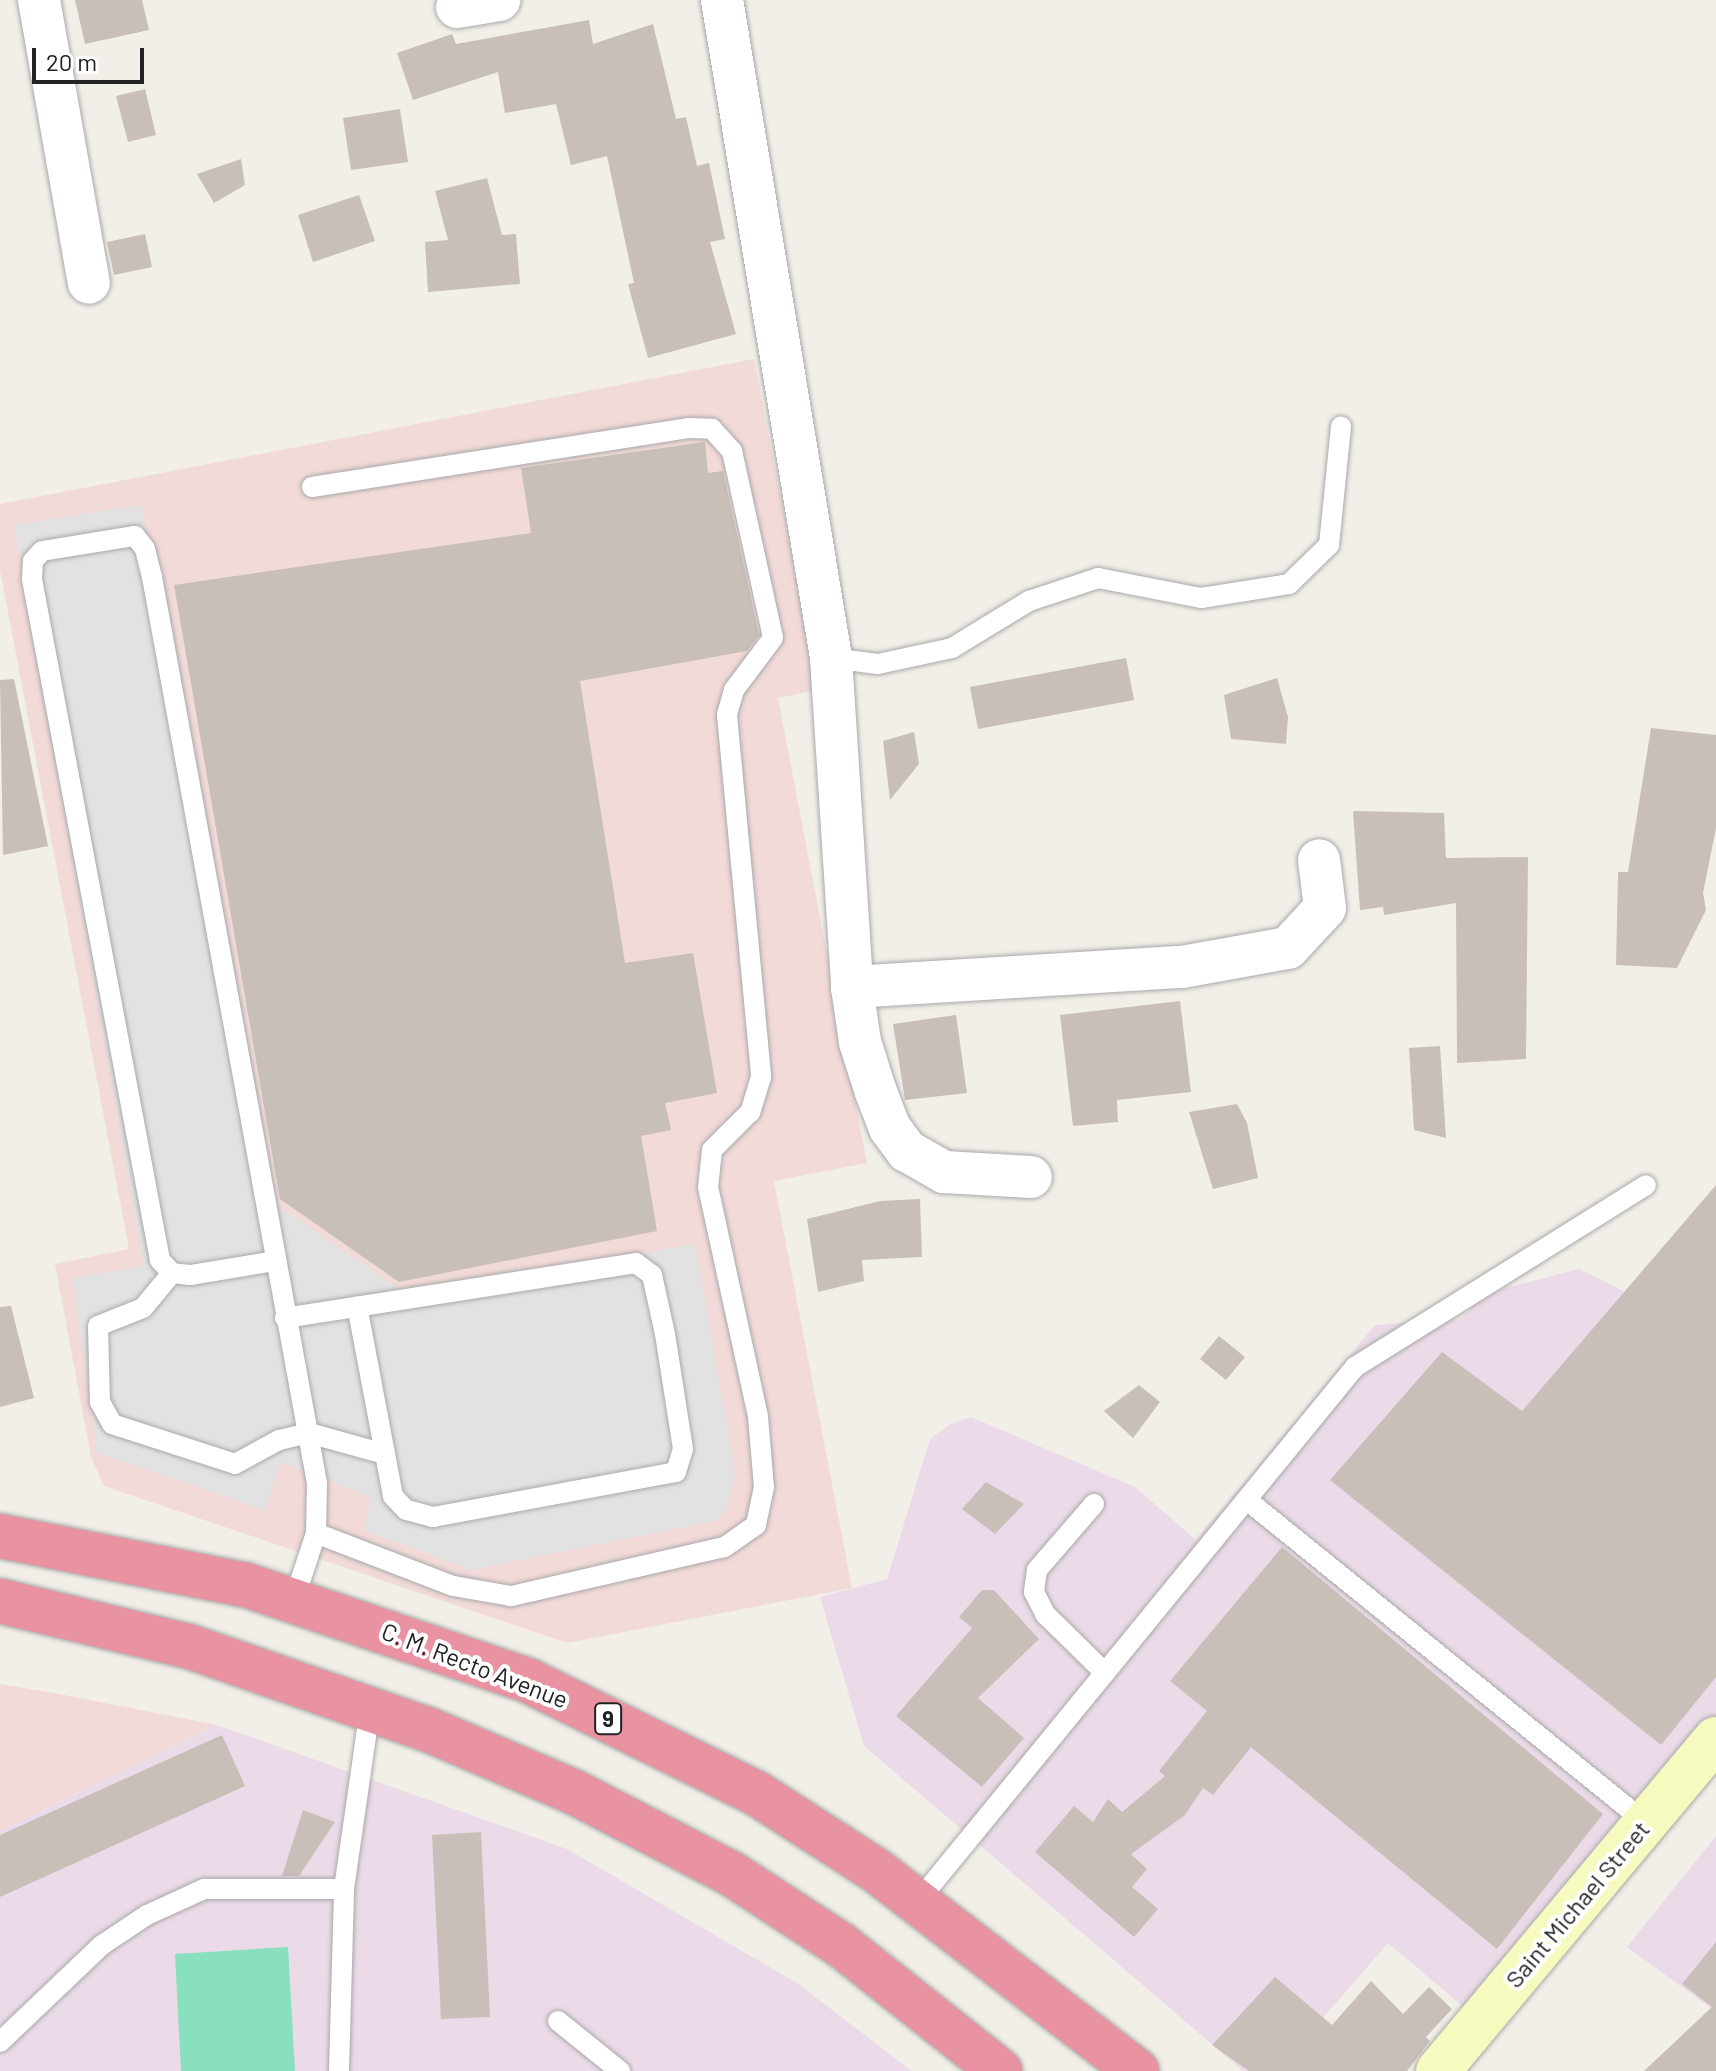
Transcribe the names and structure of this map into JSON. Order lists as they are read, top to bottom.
{
  "streets": {
    "highway": ["C. M. Recto Avenue", "9"],
    "street": ["Saint Michael Street"]
  },
  "scale_bar": "20 m"
}
